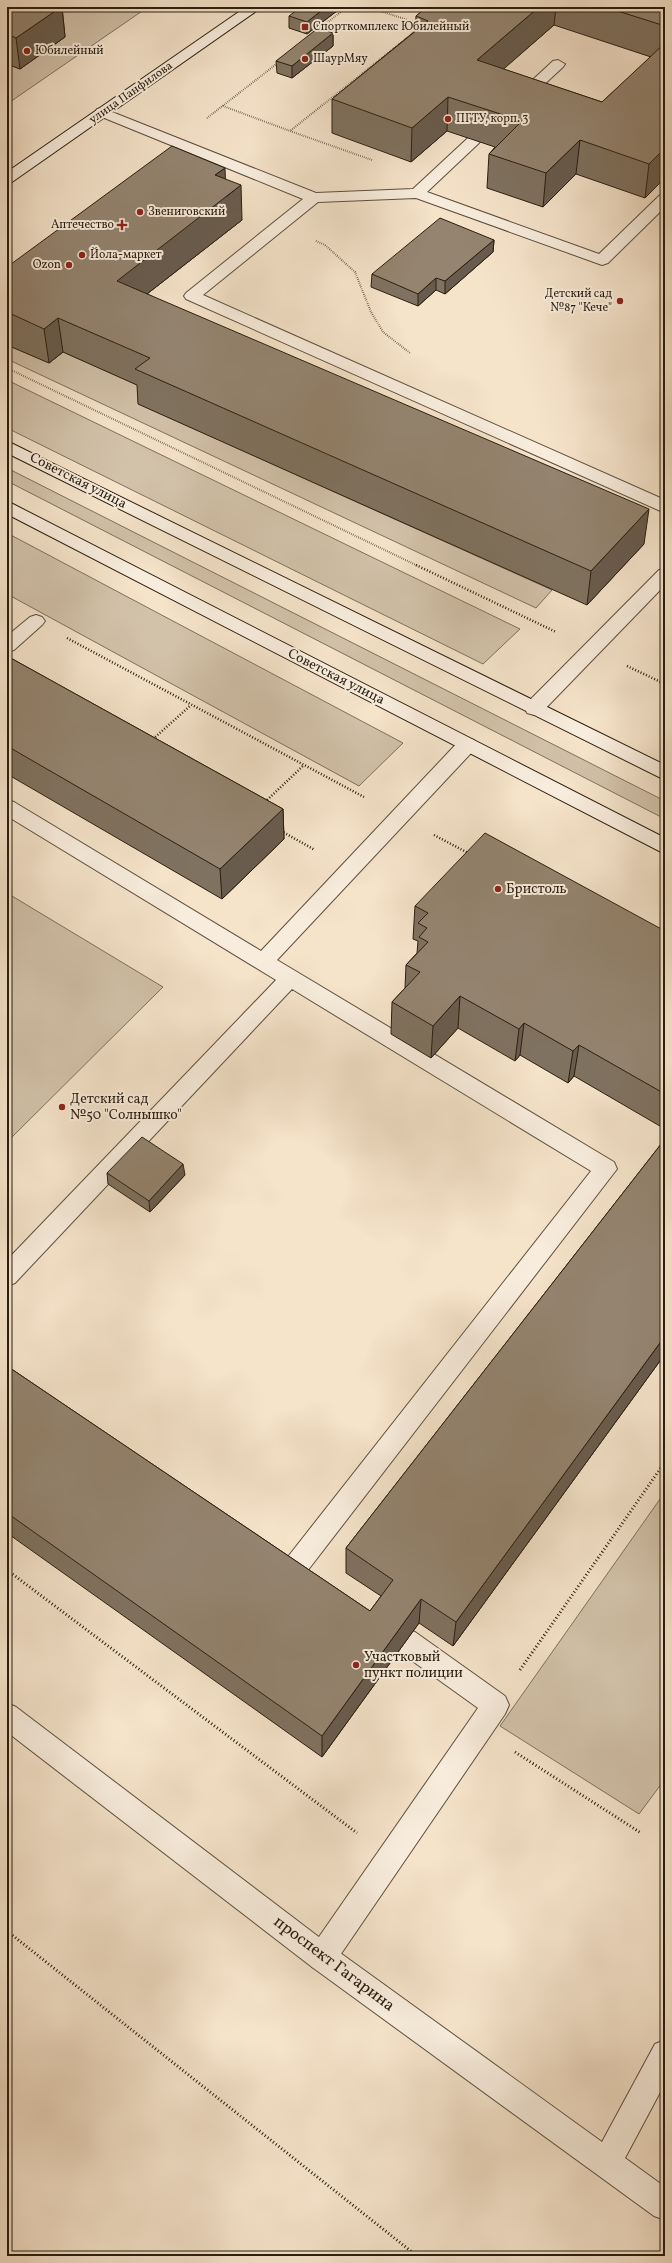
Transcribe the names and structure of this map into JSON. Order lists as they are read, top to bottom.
{
  "streets": {
    "main road": ["улица Панфилова", "Советская улица", "проспект Гагарина"]
  },
  "places": {
    "transit": ["Спорткомплекс Юбилейный"],
    "other": [
      "Юбилейный",
      "ШаурМяу",
      "ПГТУ, корп. 3",
      "Звениговский",
      "Йола-маркет",
      "Ozon",
      "Детский сад №87 \"Кече\"",
      "Бристоль",
      "Детский сад №50 \"Солнышко\"",
      "Участковый пункт полиции"
    ],
    "health": ["Аптечество"]
  }
}
